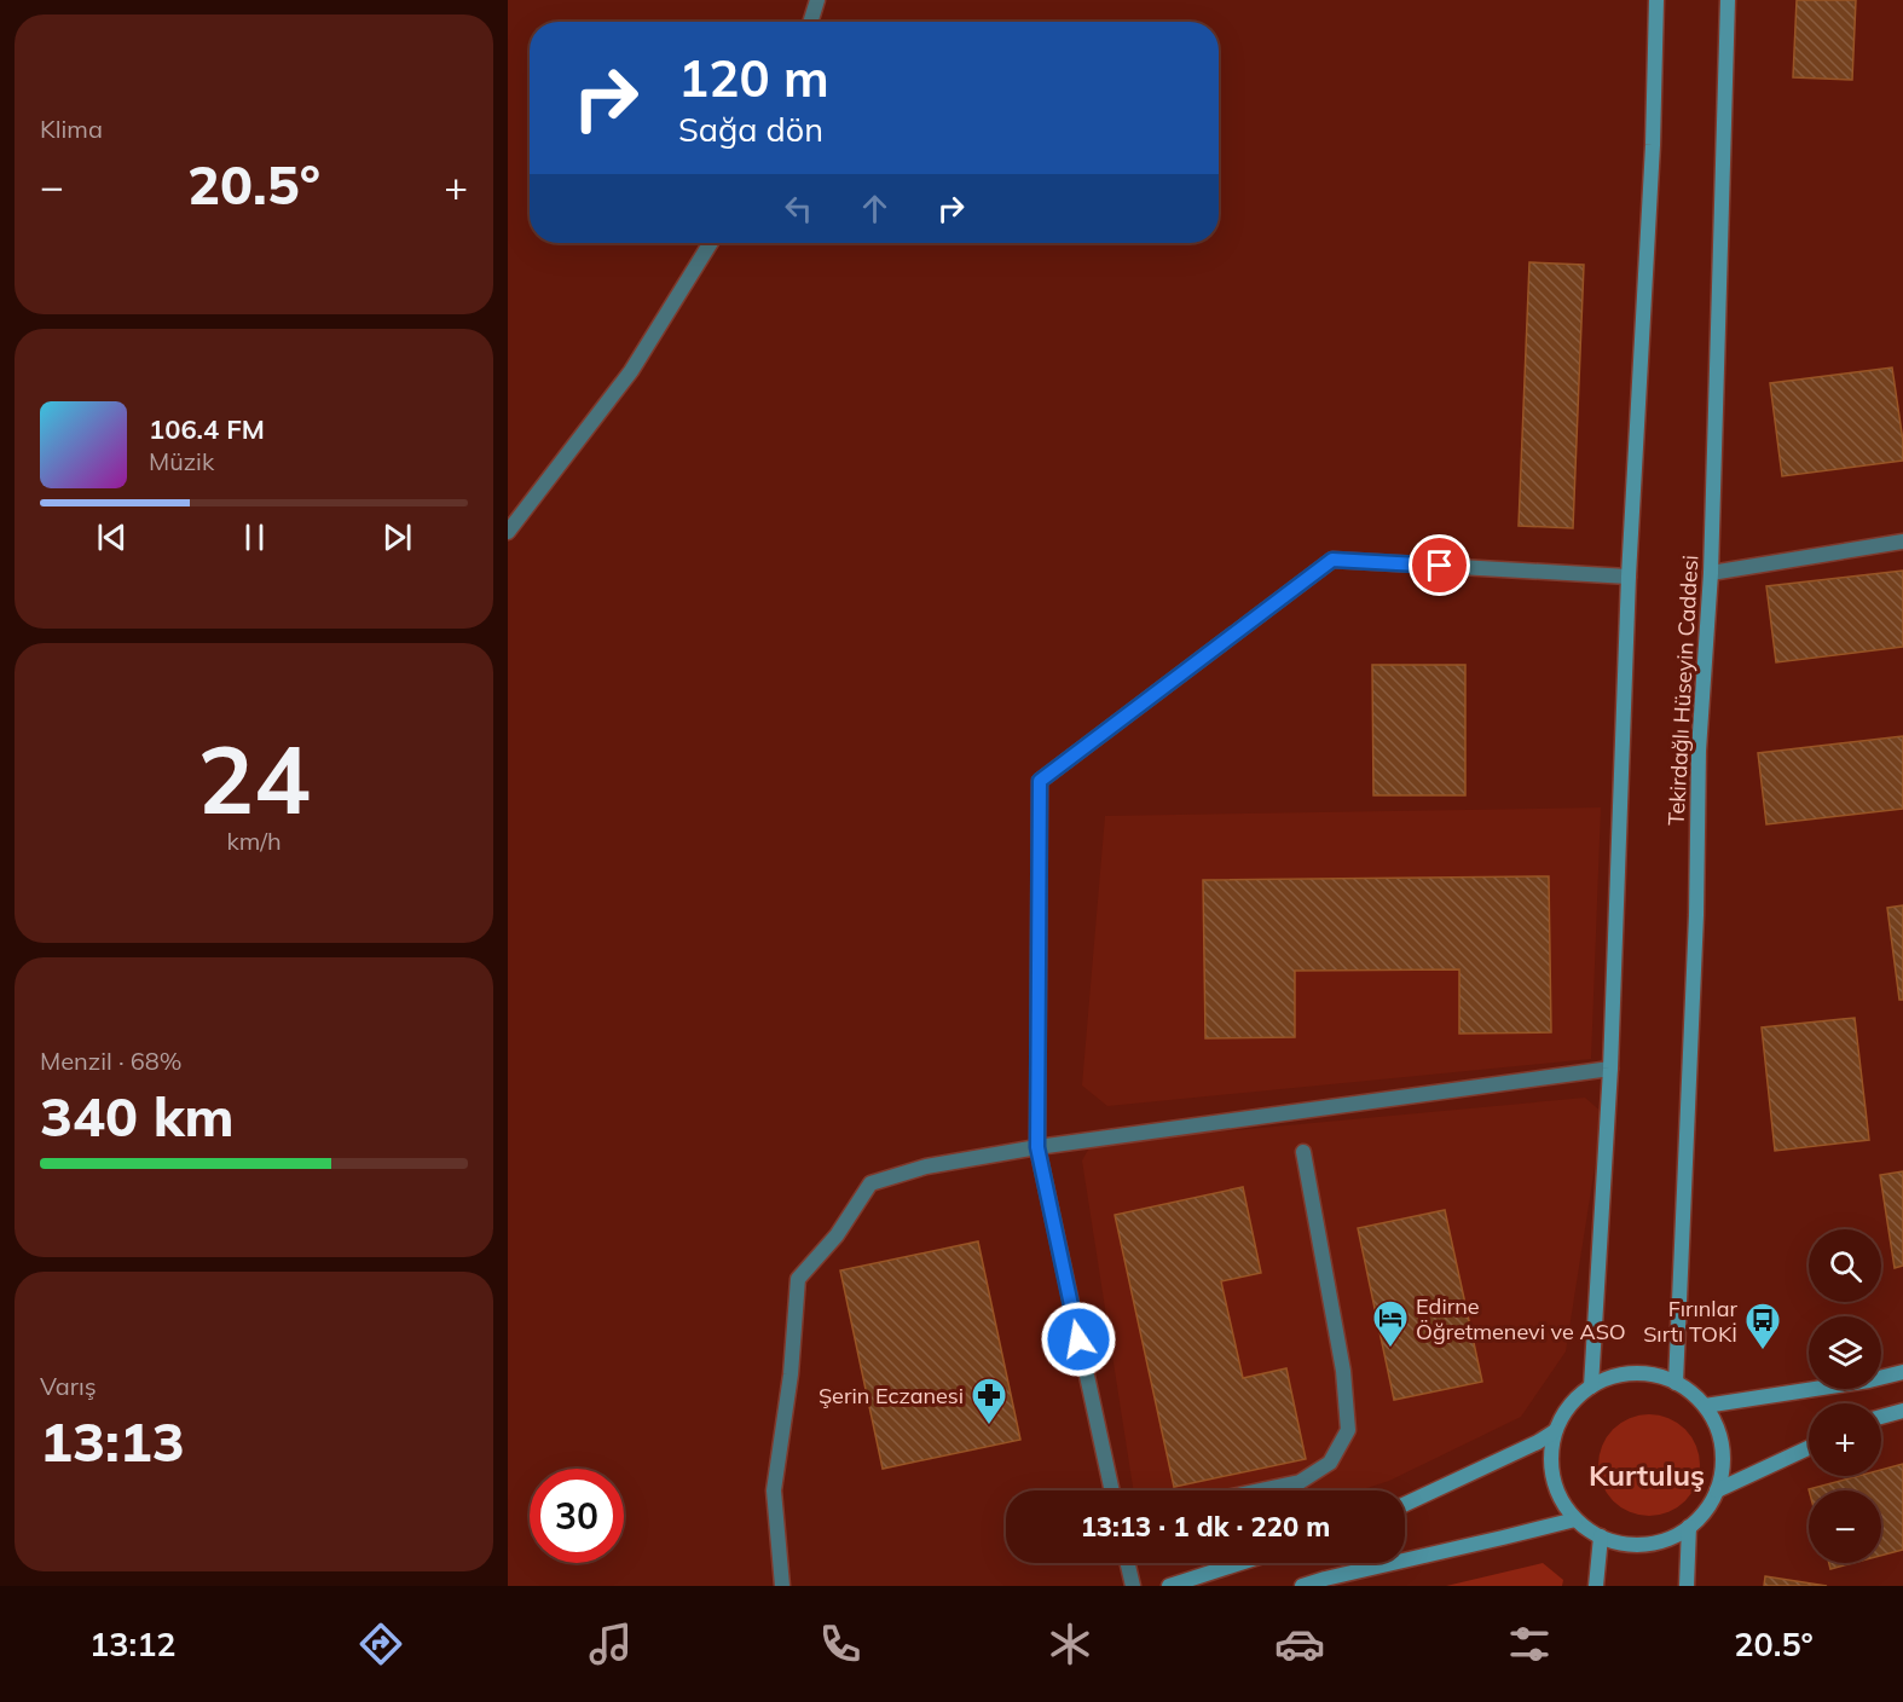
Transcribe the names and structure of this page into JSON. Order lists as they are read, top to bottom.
{
  "streets": {
    "main road": ["Tekirdağlı Hüseyin Caddesi"]
  },
  "districts": ["Kurtuluş"],
  "places": {
    "hotel": ["Edirne Öğretmenevi ve ASO"],
    "bus stop": ["Fırınlar Sırtı TOKİ"],
    "pharmacy": ["Şerin Eczanesi"]
  },
  "page": {
    "tile": [
      "Klima",
      ["24", "km/h"],
      ["Menzil · 68%", "340 km"],
      ["Varış", "13:13"]
    ],
    "turn": ["120 m", "Sağa dön"],
    "heat": ["−", "20.5°", "+"],
    "song": ["106.4 FM", "Müzik"],
    "map_buttons": ["+", "−"],
    "limit": "30",
    "trip": "13:13 · 1 dk · 220 m",
    "tabs": ["13:12", "20.5°"]
  }
}
